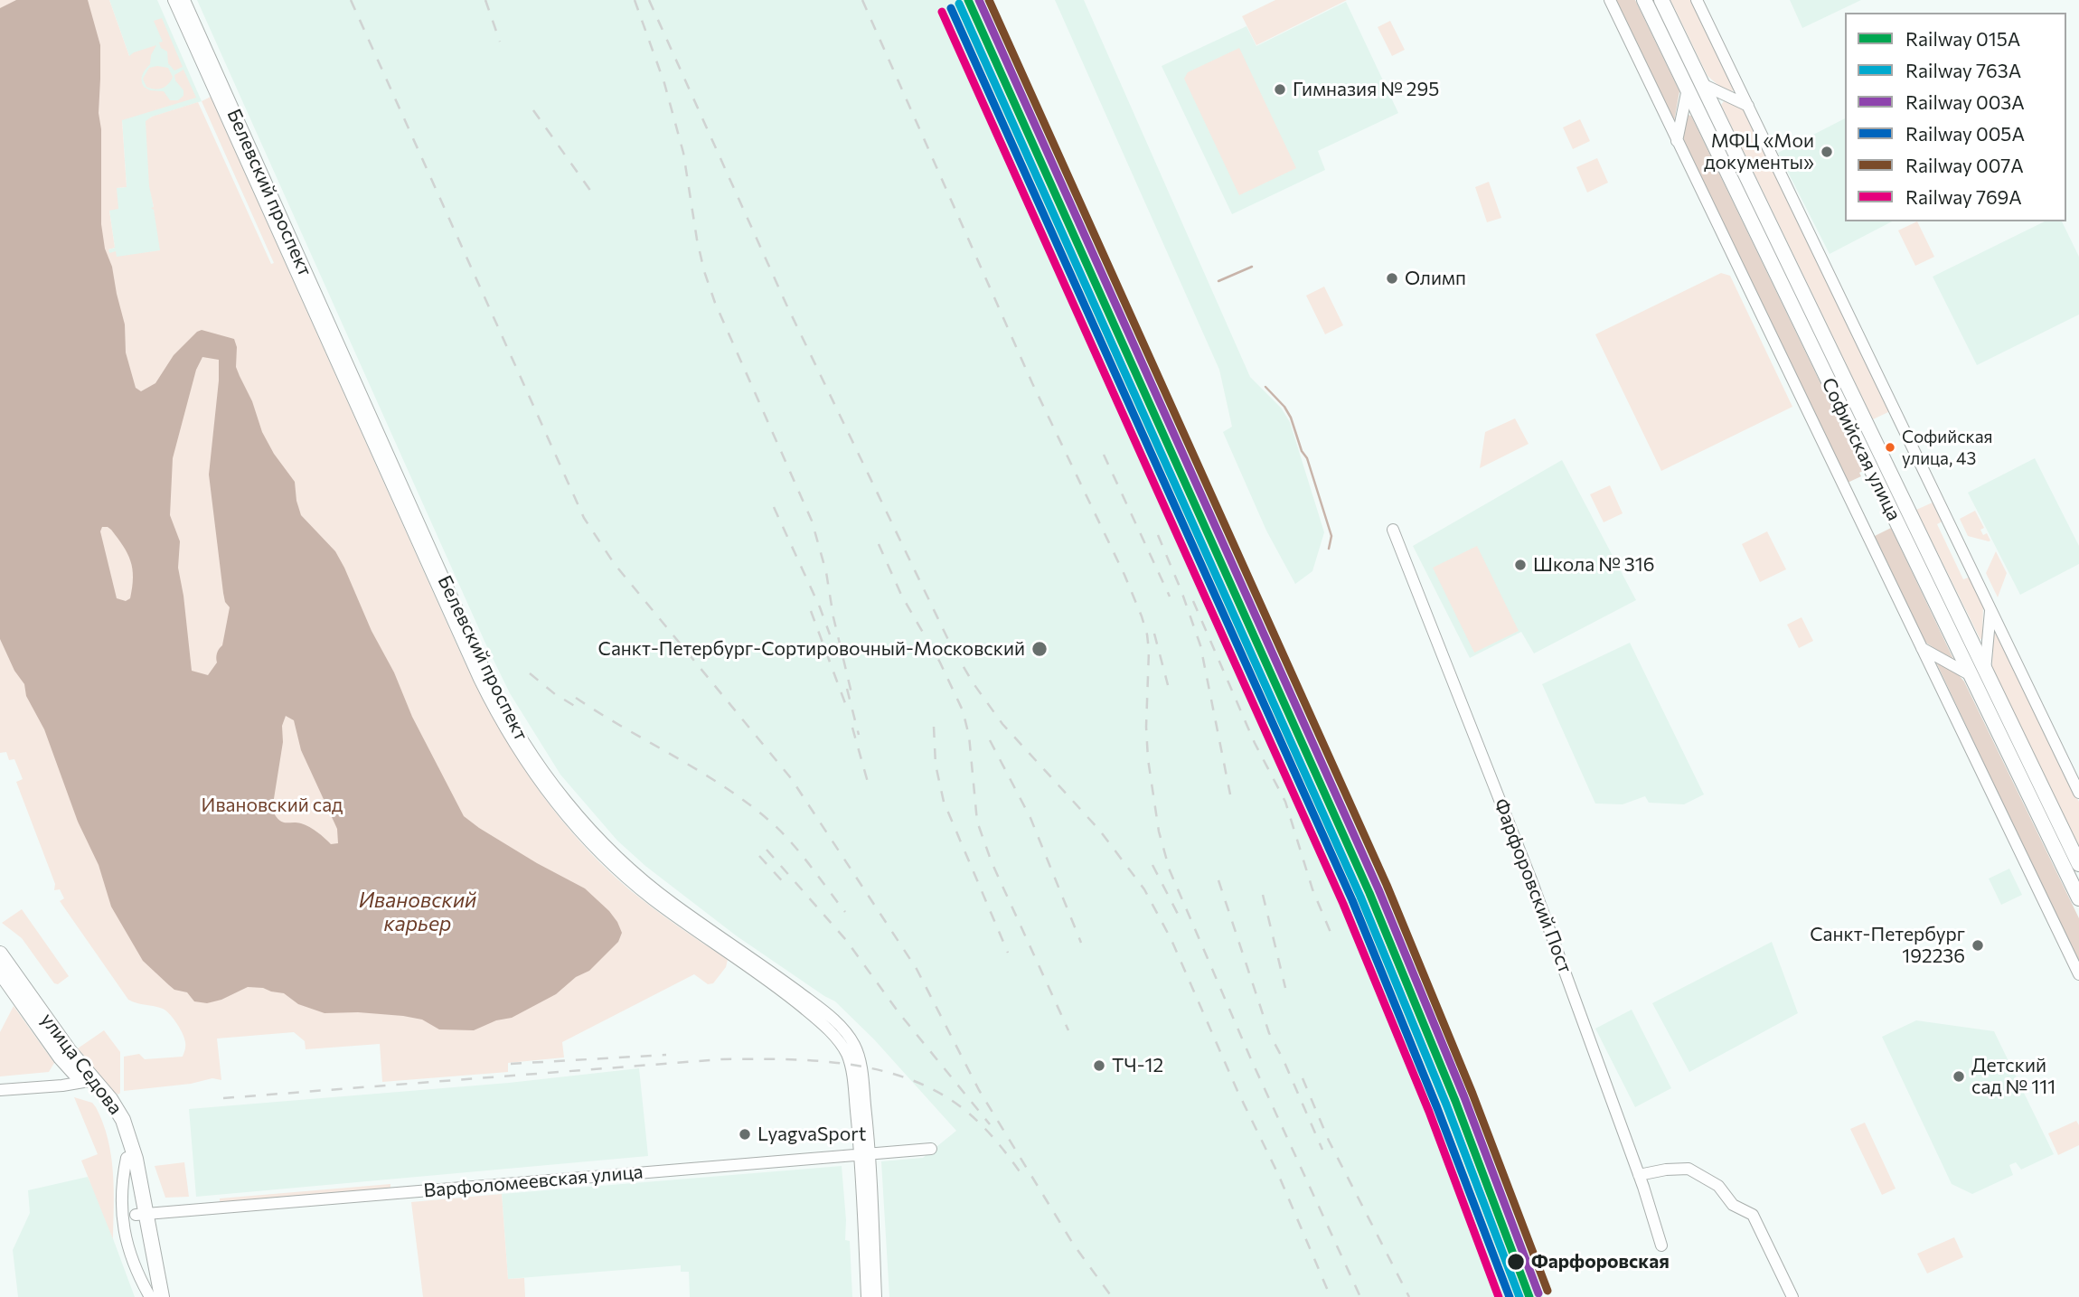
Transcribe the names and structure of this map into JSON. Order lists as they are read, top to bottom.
{
  "streets": {
    "main road": ["Софийская улица", "улица Седова"],
    "street": ["Белевский проспект", "Фарфоровский Пост", "Варфоломеевская улица"]
  },
  "crossings": [
    ["Белевский проспект", "Варфоломеевская улица"],
    ["улица Седова", "Варфоломеевская улица"]
  ],
  "water": ["Ивановский карьер"],
  "parks": ["Ивановский сад"],
  "places": [
    "Гимназия № 295",
    "МФЦ «Мои документы»",
    "Олимп",
    "Софийская улица, 43",
    "Школа № 316",
    "Санкт-Петербург-Сортировочный-Московский",
    "Санкт-Петербург 192236",
    "ТЧ-12",
    "Детский сад № 111",
    "LyagvaSport",
    "Фарфоровская"
  ],
  "lines": [
    "rail line 015А",
    "rail line 003А",
    "rail line 007А",
    "rail line 763А",
    "rail line 005А",
    "rail line 769А"
  ],
  "legend": [
    "Railway 015А",
    "Railway 763А",
    "Railway 003А",
    "Railway 005А",
    "Railway 007А",
    "Railway 769А"
  ]
}
